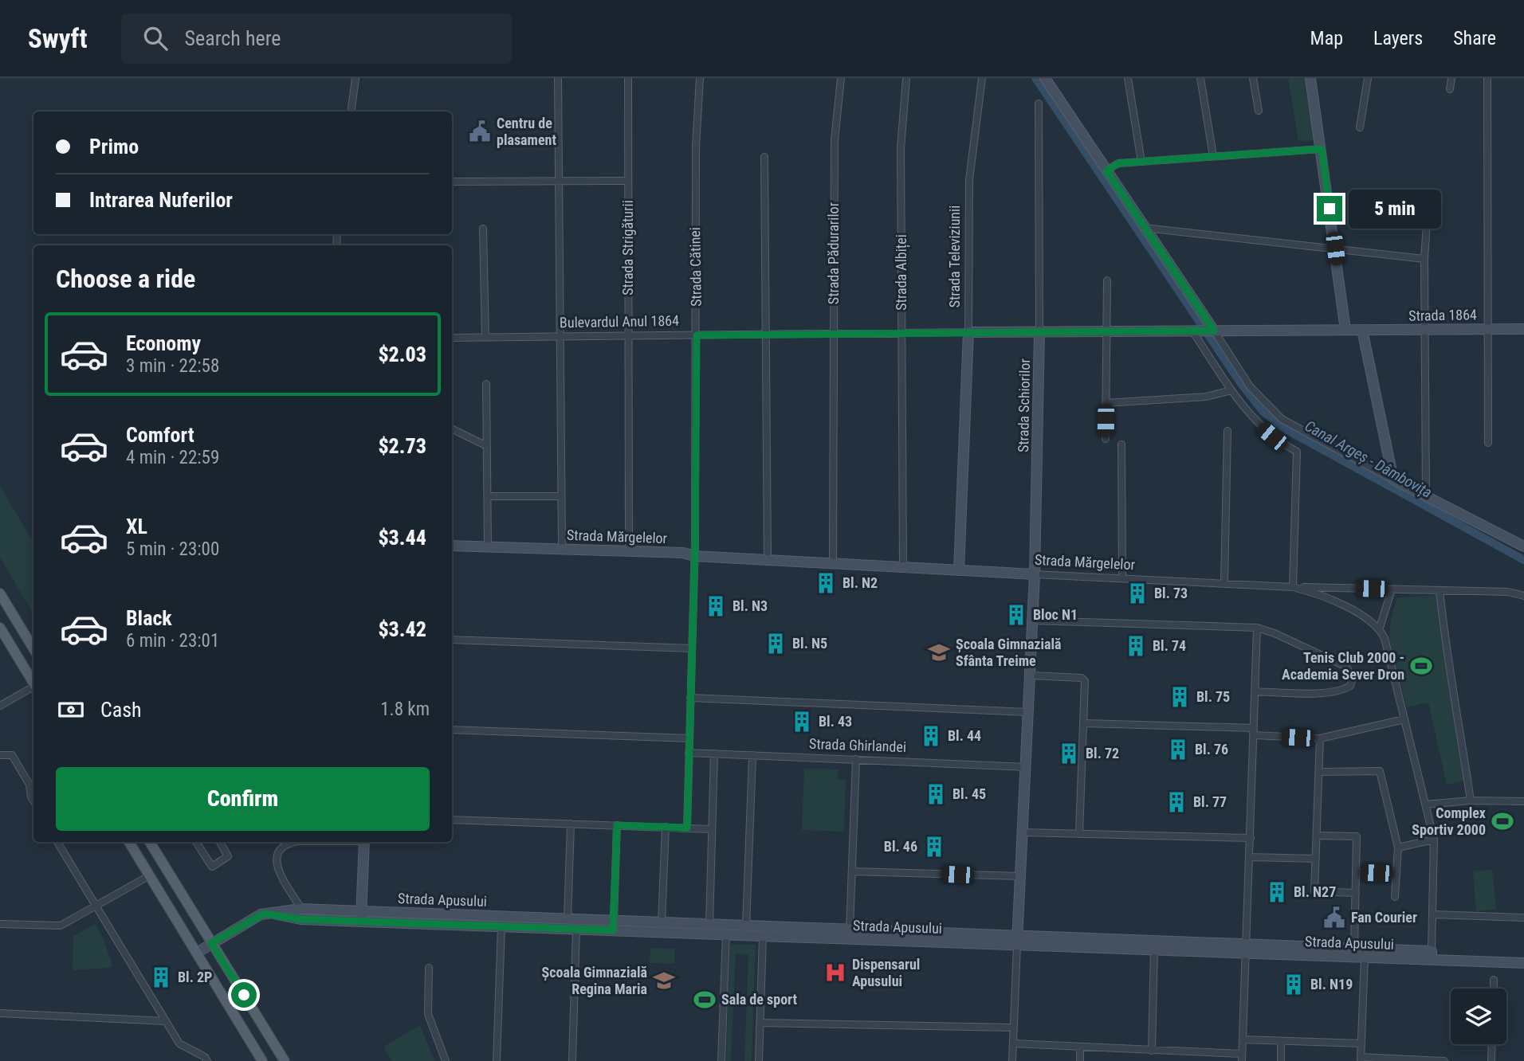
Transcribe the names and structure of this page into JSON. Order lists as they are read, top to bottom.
{
  "streets": {
    "street": [
      "Strada Strigăturii",
      "Strada Pădurarilor",
      "Strada Televiziunii",
      "Strada Cătinei",
      "Strada Albiței",
      "Strada 1864",
      "Bulevardul Anul 1864",
      "Strada Schiorilor",
      "Strada Mărgelelor",
      "Strada Ghirlandei",
      "Strada Apusului"
    ]
  },
  "crossings": [
    ["Strada Strigăturii", "Bulevardul Anul 1864"],
    ["Strada Strigăturii", "Strada Mărgelelor"],
    ["Strada Pădurarilor", "Bulevardul Anul 1864"],
    ["Strada Pădurarilor", "Strada Mărgelelor"],
    ["Strada Televiziunii", "Bulevardul Anul 1864"],
    ["Strada Televiziunii", "Strada Mărgelelor"],
    ["Strada Cătinei", "Bulevardul Anul 1864"],
    ["Strada Cătinei", "Strada Mărgelelor"],
    ["Strada Cătinei", "Strada Ghirlandei"],
    ["Strada Albiței", "Bulevardul Anul 1864"],
    ["Strada Albiței", "Strada Mărgelelor"],
    ["Strada 1864", "Bulevardul Anul 1864"],
    ["Bulevardul Anul 1864", "Strada Schiorilor"],
    ["Strada Schiorilor", "Strada Mărgelelor"]
  ],
  "water": ["Canal Argeș - Dâmbovița"],
  "places": {
    "public building": ["Centru de plasament", "Fan Courier"],
    "building": [
      "Bl. N2",
      "Bl. 73",
      "Bl. N3",
      "Bloc N1",
      "Bl. N5",
      "Bl. 74",
      "Bl. 75",
      "Bl. 43",
      "Bl. 44",
      "Bl. 76",
      "Bl. 72",
      "Bl. 45",
      "Bl. 77",
      "Bl. 46",
      "Bl. N27",
      "Bl. 2P",
      "Bl. N19"
    ],
    "school or university": ["Școala Gimnazială Sfânta Treime", "Școala Gimnazială Regina Maria"],
    "sports": ["Tenis Club 2000 - Academia Sever Dron", "Complex Sportiv 2000", "Sala de sport"],
    "hospital": ["Dispensarul Apusului"]
  },
  "page": {
    "header": "Swyft",
    "search": "Search here",
    "nav": ["Map", "Layers", "Share"],
    "banner": ["Primo", "Intrarea Nuferilor"],
    "bubble": "5 min",
    "heading": "Choose a ride",
    "list": [
      {
        "name": "Economy",
        "note": "3 min · 22:58",
        "value": "$2.03"
      },
      {
        "name": "Comfort",
        "note": "4 min · 22:59",
        "value": "$2.73"
      },
      {
        "name": "XL",
        "note": "5 min · 23:00",
        "value": "$3.44"
      },
      {
        "name": "Black",
        "note": "6 min · 23:01",
        "value": "$3.42"
      }
    ],
    "pay": ["Cash", "1.8 km"],
    "buttons": "Confirm"
  }
}
